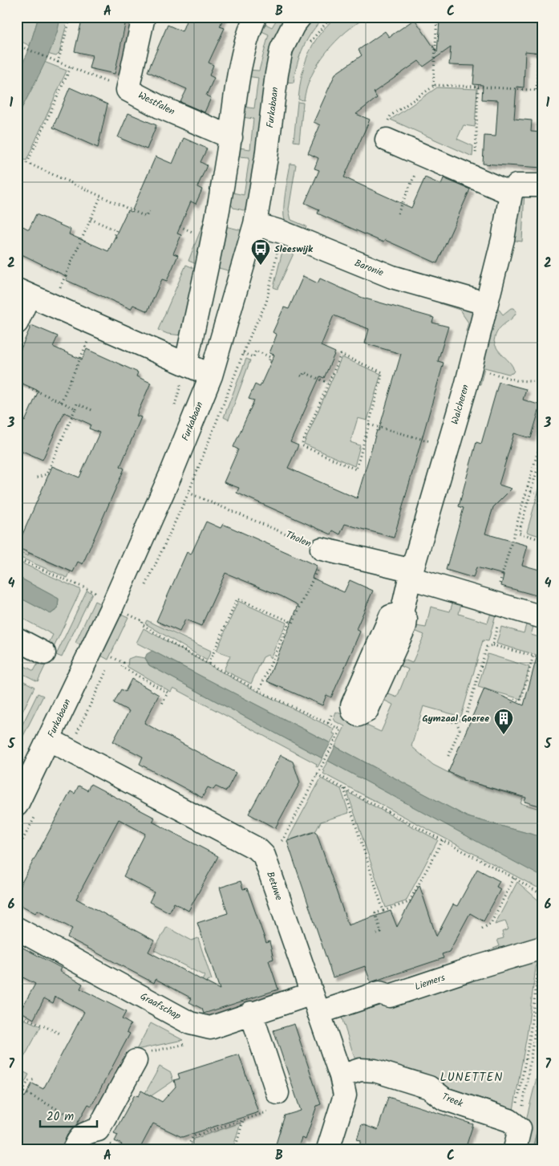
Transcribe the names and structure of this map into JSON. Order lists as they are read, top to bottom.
{
  "streets": {
    "street": [
      "Westfalen",
      "Furkabaan",
      "Baronie",
      "Walcheren",
      "Tholen",
      "Betuwe",
      "Liemers",
      "Graafschap",
      "Treek"
    ]
  },
  "crossings": [
    ["Furkabaan", "Baronie"],
    ["Baronie", "Walcheren"],
    ["Walcheren", "Tholen"],
    ["Betuwe", "Liemers"],
    ["Betuwe", "Graafschap"],
    ["Betuwe", "Treek"],
    ["Liemers", "Graafschap"]
  ],
  "districts": ["LUNETTEN"],
  "places": {
    "bus stop": ["Sleeswijk"],
    "building": ["Gymzaal Goeree"]
  },
  "scale_bar": "20 m",
  "grid": {
    "columns": ["A", "B", "C"],
    "rows": [
      "1",
      "2",
      "3",
      "4",
      "5",
      "6",
      "7"
    ]
  }
}
